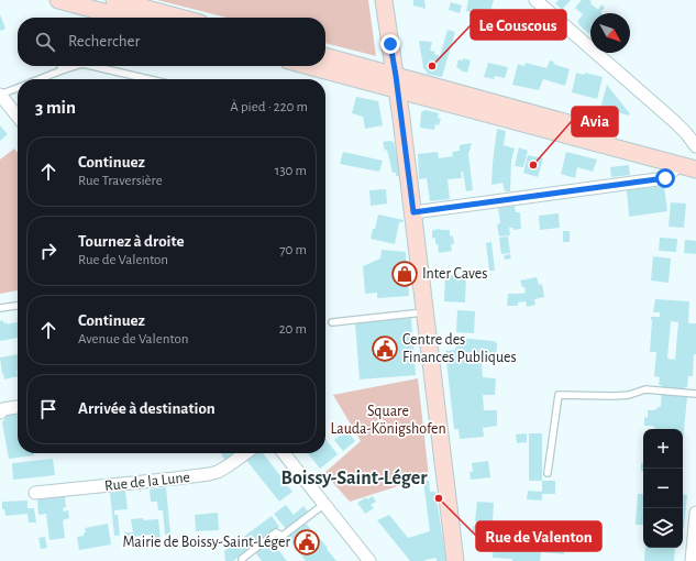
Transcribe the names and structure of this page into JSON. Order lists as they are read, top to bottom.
{
  "streets": {
    "street": ["Rue de la Lune"]
  },
  "districts": ["Boissy-Saint-Léger"],
  "parks": ["Square Lauda-Königshofen"],
  "places": {
    "other": ["Le Couscous", "Avia", "Rue de Valenton"],
    "shop": ["Inter Caves"],
    "public building": ["Centre des Finances Publiques", "Mairie de Boissy-Saint-Léger"]
  },
  "north": "bottom right",
  "page": {
    "search": "Rechercher",
    "heading": ["3 min", "À pied · 220 m"],
    "list": [
      ["Continuez", "Rue Traversière", "130 m"],
      ["Tournez à droite", "Rue de Valenton", "70 m"],
      ["Continuez", "Avenue de Valenton", "20 m"],
      "Arrivée à destination"
    ],
    "map_buttons": ["+", "−"]
  }
}
